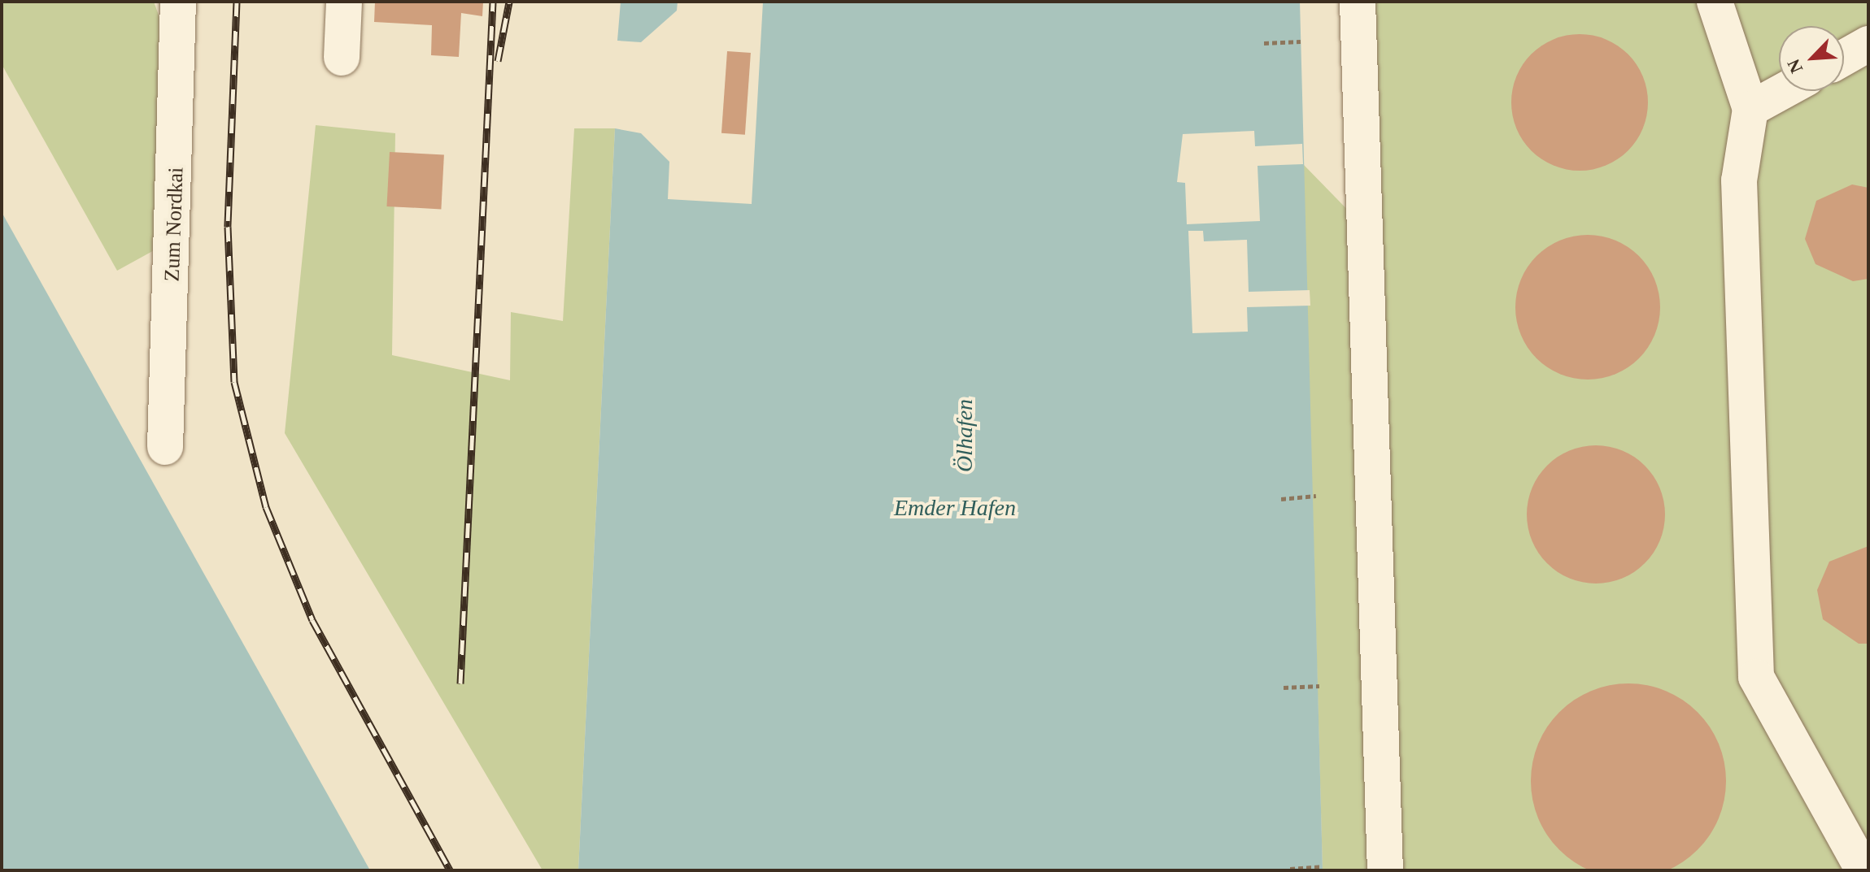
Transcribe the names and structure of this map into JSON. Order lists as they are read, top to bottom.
{
  "streets": {
    "lane": ["Zum Nordkai"]
  },
  "water": ["Ölhafen", "Emder Hafen"],
  "north": "bottom left"
}
